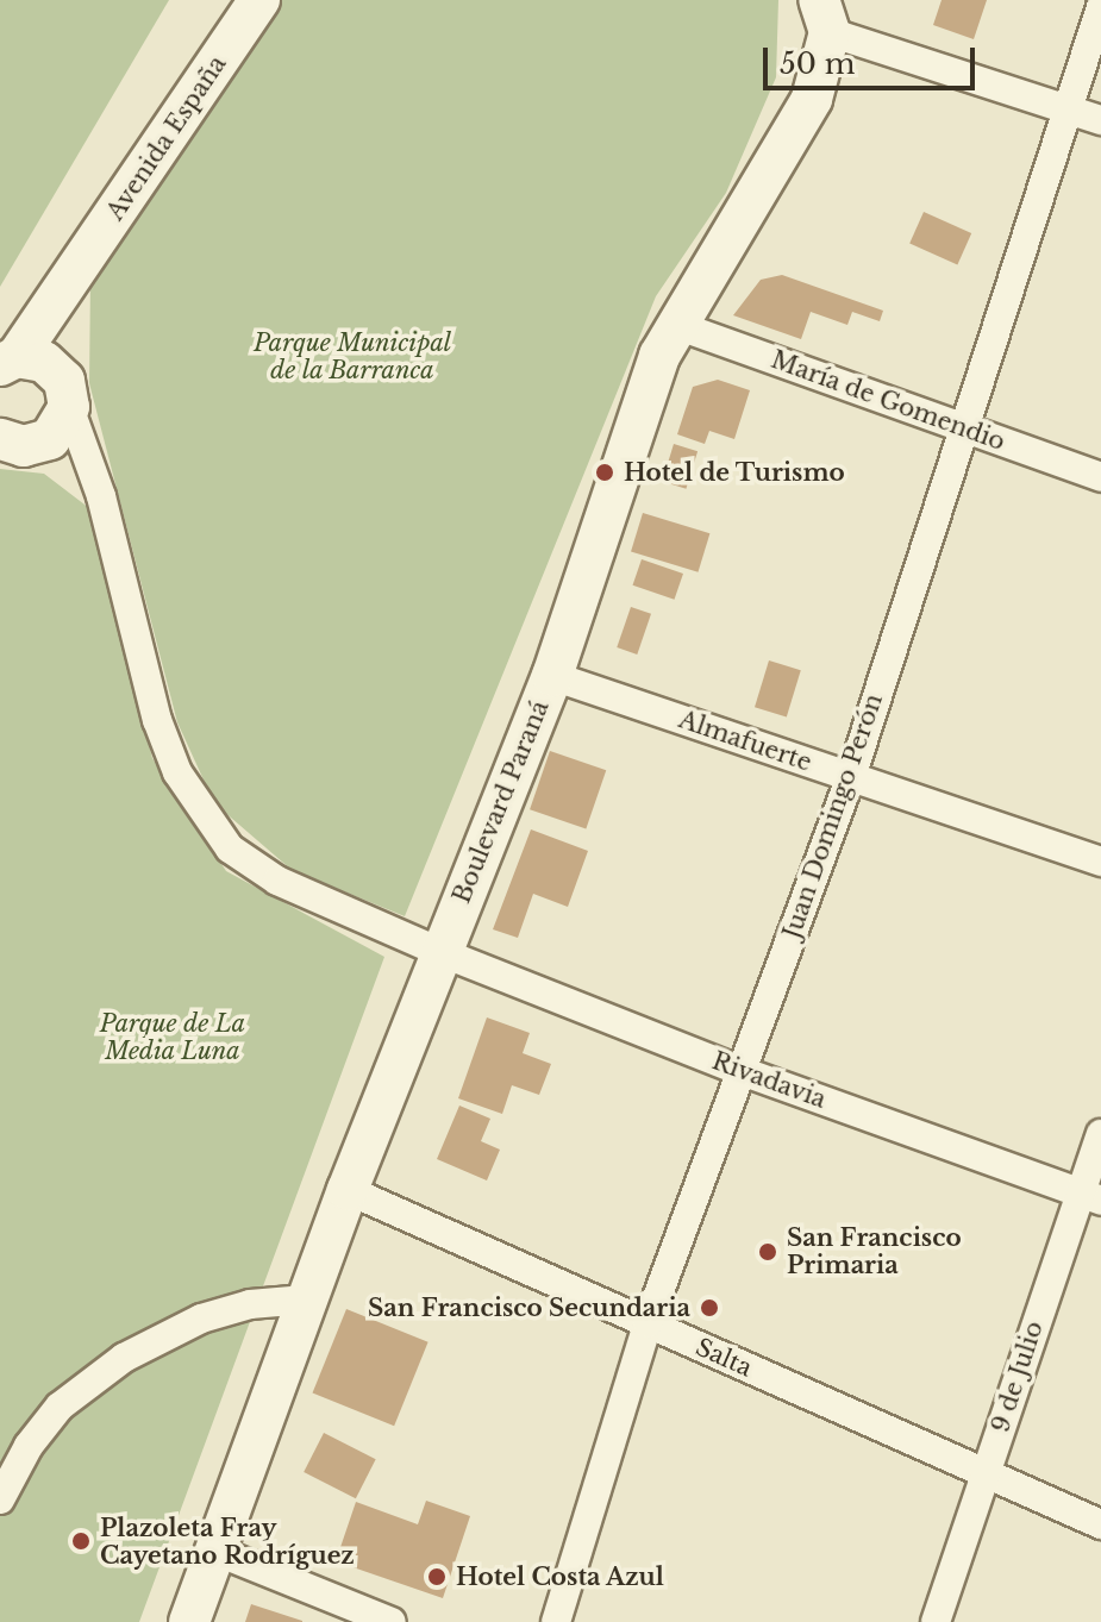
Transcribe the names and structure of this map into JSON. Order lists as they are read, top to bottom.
{
  "streets": {
    "street": [
      "Avenida España",
      "María de Gomendio",
      "Almafuerte",
      "Boulevard Paraná",
      "Juan Domingo Perón",
      "Rivadavia",
      "Salta",
      "9 de Julio"
    ]
  },
  "crossings": [
    ["María de Gomendio", "Boulevard Paraná"],
    ["María de Gomendio", "Juan Domingo Perón"],
    ["Almafuerte", "Boulevard Paraná"],
    ["Almafuerte", "Juan Domingo Perón"],
    ["Boulevard Paraná", "Rivadavia"],
    ["Boulevard Paraná", "Salta"],
    ["Juan Domingo Perón", "Rivadavia"],
    ["Juan Domingo Perón", "Salta"],
    ["Rivadavia", "9 de Julio"],
    ["Salta", "9 de Julio"]
  ],
  "parks": ["Parque Municipal de la Barranca", "Parque de La Media Luna"],
  "places": [
    "Hotel de Turismo",
    "San Francisco Primaria",
    "San Francisco Secundaria",
    "Plazoleta Fray Cayetano Rodríguez",
    "Hotel Costa Azul"
  ],
  "scale_bar": "50 m"
}
